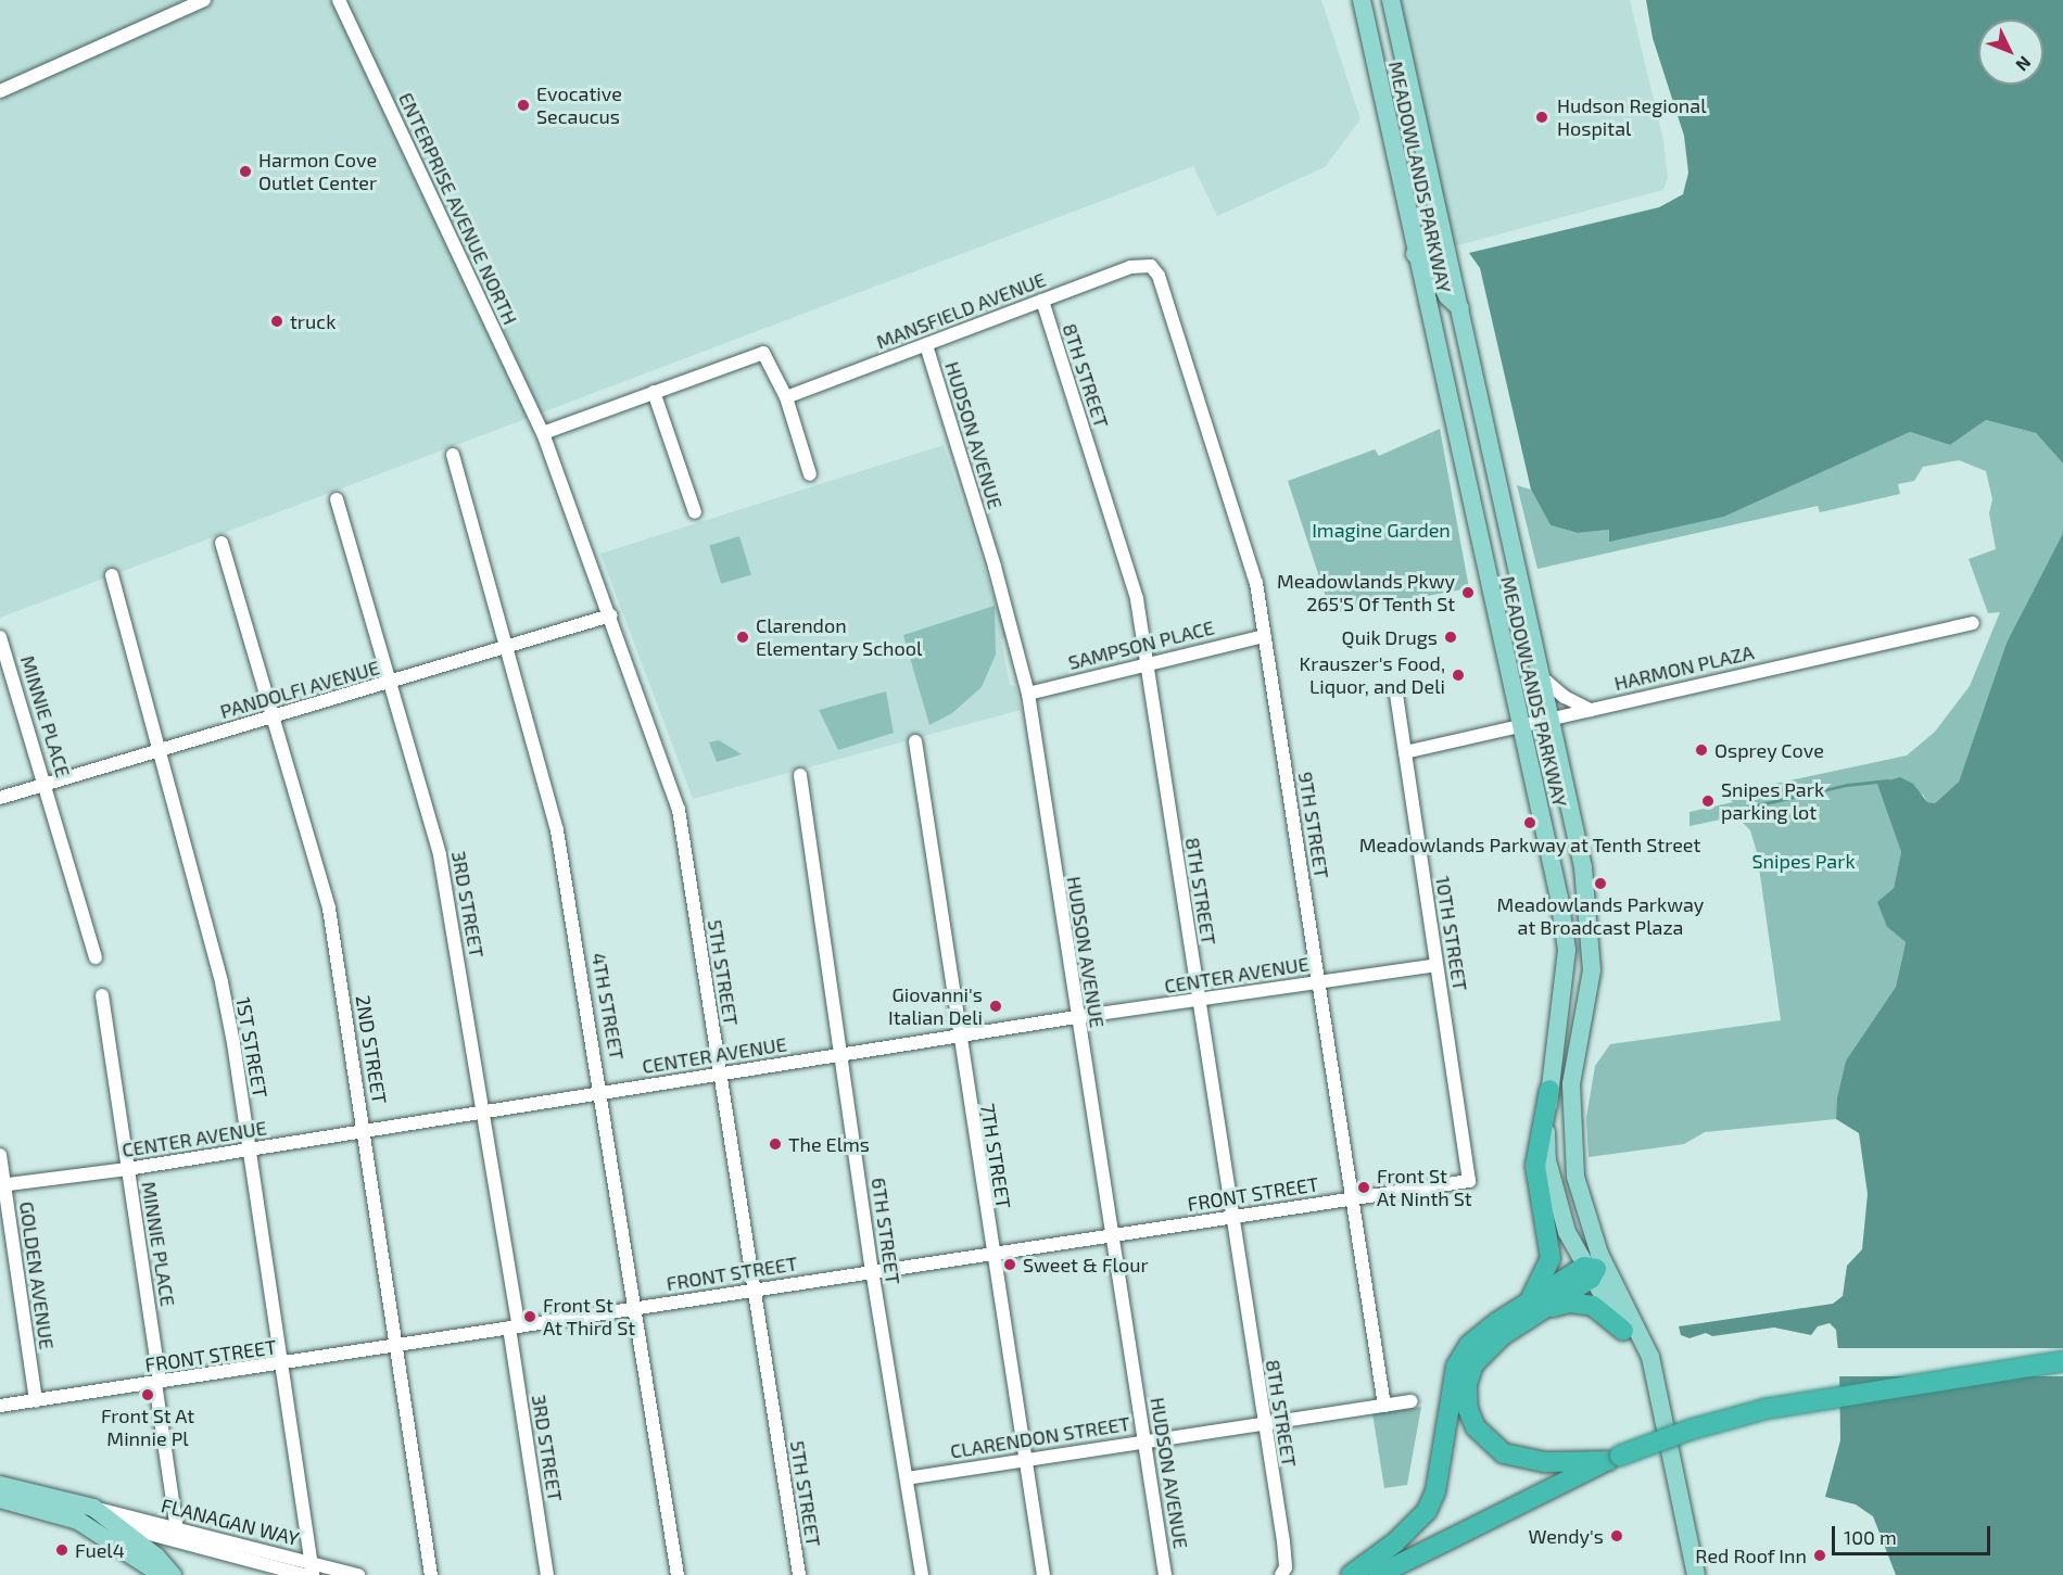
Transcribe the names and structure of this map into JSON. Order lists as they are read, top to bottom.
{
  "streets": {
    "main road": ["MEADOWLANDS PARKWAY"],
    "street": [
      "ENTERPRISE AVENUE NORTH",
      "MANSFIELD AVENUE",
      "8TH STREET",
      "HUDSON AVENUE",
      "SAMPSON PLACE",
      "HARMON PLAZA",
      "PANDOLFI AVENUE",
      "MINNIE PLACE",
      "9TH STREET",
      "3RD STREET",
      "10TH STREET",
      "5TH STREET",
      "CENTER AVENUE",
      "4TH STREET",
      "1ST STREET",
      "2ND STREET",
      "7TH STREET",
      "FRONT STREET",
      "6TH STREET",
      "GOLDEN AVENUE",
      "CLARENDON STREET",
      "FLANAGAN WAY"
    ]
  },
  "crossings": [
    ["MEADOWLANDS PARKWAY", "HARMON PLAZA"],
    ["ENTERPRISE AVENUE NORTH", "5TH STREET"],
    ["MANSFIELD AVENUE", "8TH STREET"],
    ["MANSFIELD AVENUE", "HUDSON AVENUE"],
    ["MANSFIELD AVENUE", "9TH STREET"],
    ["8TH STREET", "SAMPSON PLACE"],
    ["8TH STREET", "CENTER AVENUE"],
    ["8TH STREET", "FRONT STREET"],
    ["8TH STREET", "CLARENDON STREET"],
    ["HUDSON AVENUE", "SAMPSON PLACE"],
    ["HUDSON AVENUE", "CENTER AVENUE"],
    ["HUDSON AVENUE", "FRONT STREET"],
    ["HUDSON AVENUE", "CLARENDON STREET"],
    ["SAMPSON PLACE", "9TH STREET"],
    ["HARMON PLAZA", "10TH STREET"],
    ["PANDOLFI AVENUE", "MINNIE PLACE"],
    ["PANDOLFI AVENUE", "3RD STREET"],
    ["PANDOLFI AVENUE", "5TH STREET"],
    ["PANDOLFI AVENUE", "4TH STREET"],
    ["PANDOLFI AVENUE", "1ST STREET"],
    ["PANDOLFI AVENUE", "2ND STREET"],
    ["MINNIE PLACE", "CENTER AVENUE"],
    ["MINNIE PLACE", "FRONT STREET"],
    ["MINNIE PLACE", "FLANAGAN WAY"],
    ["9TH STREET", "CENTER AVENUE"],
    ["9TH STREET", "FRONT STREET"],
    ["9TH STREET", "CLARENDON STREET"],
    ["3RD STREET", "CENTER AVENUE"],
    ["3RD STREET", "FRONT STREET"],
    ["10TH STREET", "CENTER AVENUE"],
    ["10TH STREET", "FRONT STREET"],
    ["5TH STREET", "CENTER AVENUE"],
    ["5TH STREET", "FRONT STREET"],
    ["CENTER AVENUE", "4TH STREET"],
    ["CENTER AVENUE", "1ST STREET"],
    ["CENTER AVENUE", "2ND STREET"],
    ["CENTER AVENUE", "7TH STREET"],
    ["CENTER AVENUE", "6TH STREET"],
    ["CENTER AVENUE", "GOLDEN AVENUE"],
    ["4TH STREET", "FRONT STREET"],
    ["1ST STREET", "FRONT STREET"],
    ["1ST STREET", "FLANAGAN WAY"],
    ["2ND STREET", "FRONT STREET"],
    ["7TH STREET", "FRONT STREET"],
    ["7TH STREET", "CLARENDON STREET"],
    ["FRONT STREET", "6TH STREET"],
    ["FRONT STREET", "GOLDEN AVENUE"],
    ["6TH STREET", "CLARENDON STREET"]
  ],
  "parks": ["Imagine Garden", "Snipes Park"],
  "places": [
    "Evocative Secaucus",
    "Hudson Regional Hospital",
    "Harmon Cove Outlet Center",
    "truck",
    "Meadowlands Pkwy 265'S Of Tenth St",
    "Clarendon Elementary School",
    "Quik Drugs",
    "Krauszer's Food, Liquor, and Deli",
    "Osprey Cove",
    "Snipes Park parking lot",
    "Meadowlands Parkway at Tenth Street",
    "Meadowlands Parkway at Broadcast Plaza",
    "Giovanni's Italian Deli",
    "The Elms",
    "Front St At Ninth St",
    "Sweet & Flour",
    "Front St At Third St",
    "Front St At Minnie Pl",
    "Wendy's",
    "Fuel4",
    "Red Roof Inn"
  ],
  "scale_bar": "100 m",
  "north": "bottom right"
}
